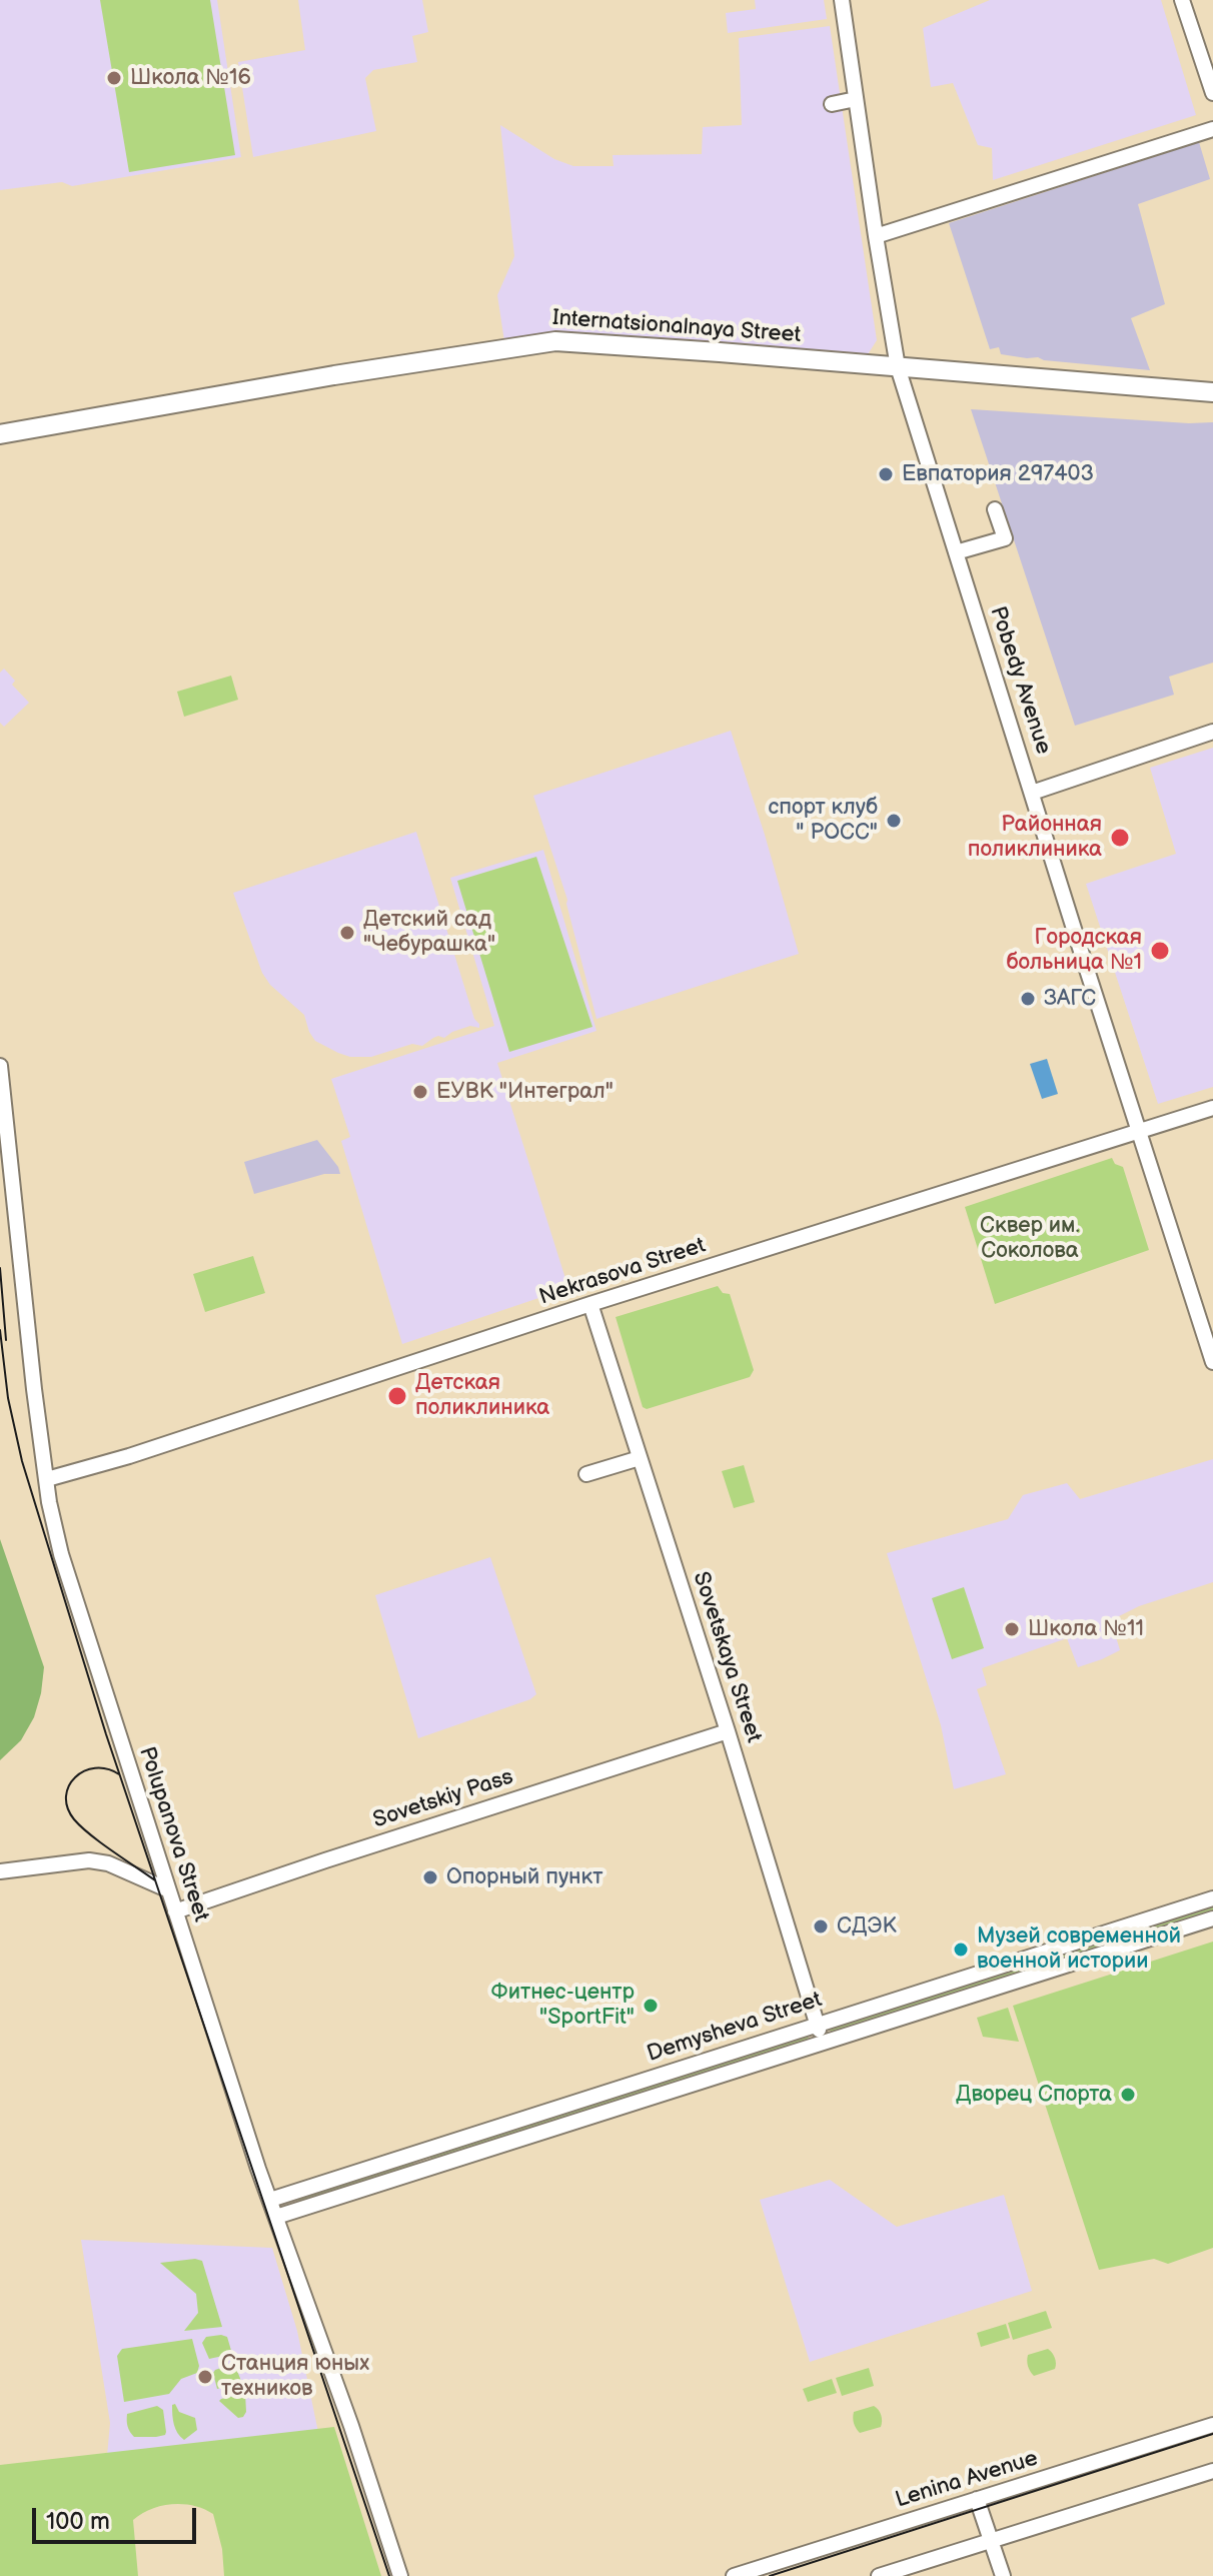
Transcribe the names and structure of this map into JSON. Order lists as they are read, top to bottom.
{
  "streets": {
    "main road": ["Internatsionalnaya Street"],
    "street": [
      "Pobedy Avenue",
      "Nekrasova Street",
      "Sovetskaya Street",
      "Sovetskiy Pass",
      "Polupanova Street",
      "Demysheva Street",
      "Lenina Avenue"
    ]
  },
  "crossings": [
    ["Internatsionalnaya Street", "Pobedy Avenue"],
    ["Pobedy Avenue", "Nekrasova Street"],
    ["Nekrasova Street", "Sovetskaya Street"],
    ["Nekrasova Street", "Polupanova Street"],
    ["Sovetskaya Street", "Sovetskiy Pass"],
    ["Sovetskaya Street", "Demysheva Street"],
    ["Sovetskiy Pass", "Polupanova Street"],
    ["Polupanova Street", "Demysheva Street"]
  ],
  "parks": ["Сквер им. Соколова"],
  "places": [
    "Школа №16",
    "Евпатория 297403",
    "спорт клуб \" РОСС\"",
    "Районная поликлиника",
    "Детский сад \"Чебурашка\"",
    "Городская больница №1",
    "ЗАГС",
    "ЕУВК \"Интеграл\"",
    "Детская поликлиника",
    "Школа №11",
    "Опорный пункт",
    "СДЭК",
    "Музей современной военной истории",
    "Фитнес-центр \"SportFit\"",
    "Дворец Спорта",
    "Станция юных техников"
  ],
  "scale_bar": "100 m"
}
